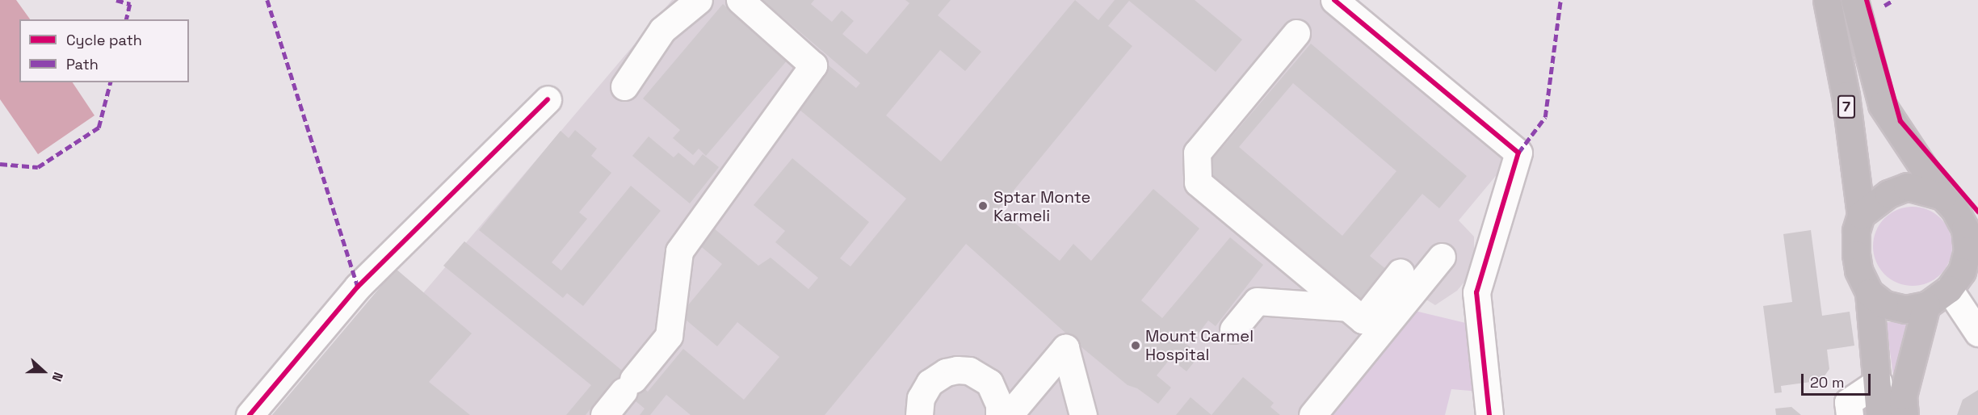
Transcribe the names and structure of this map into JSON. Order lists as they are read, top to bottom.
{
  "streets": {
    "highway": ["7"]
  },
  "places": ["Sptar Monte Karmeli", "Mount Carmel Hospital"],
  "legend": ["Cycle path", "Path"],
  "scale_bar": "20 m",
  "north": "right"
}
